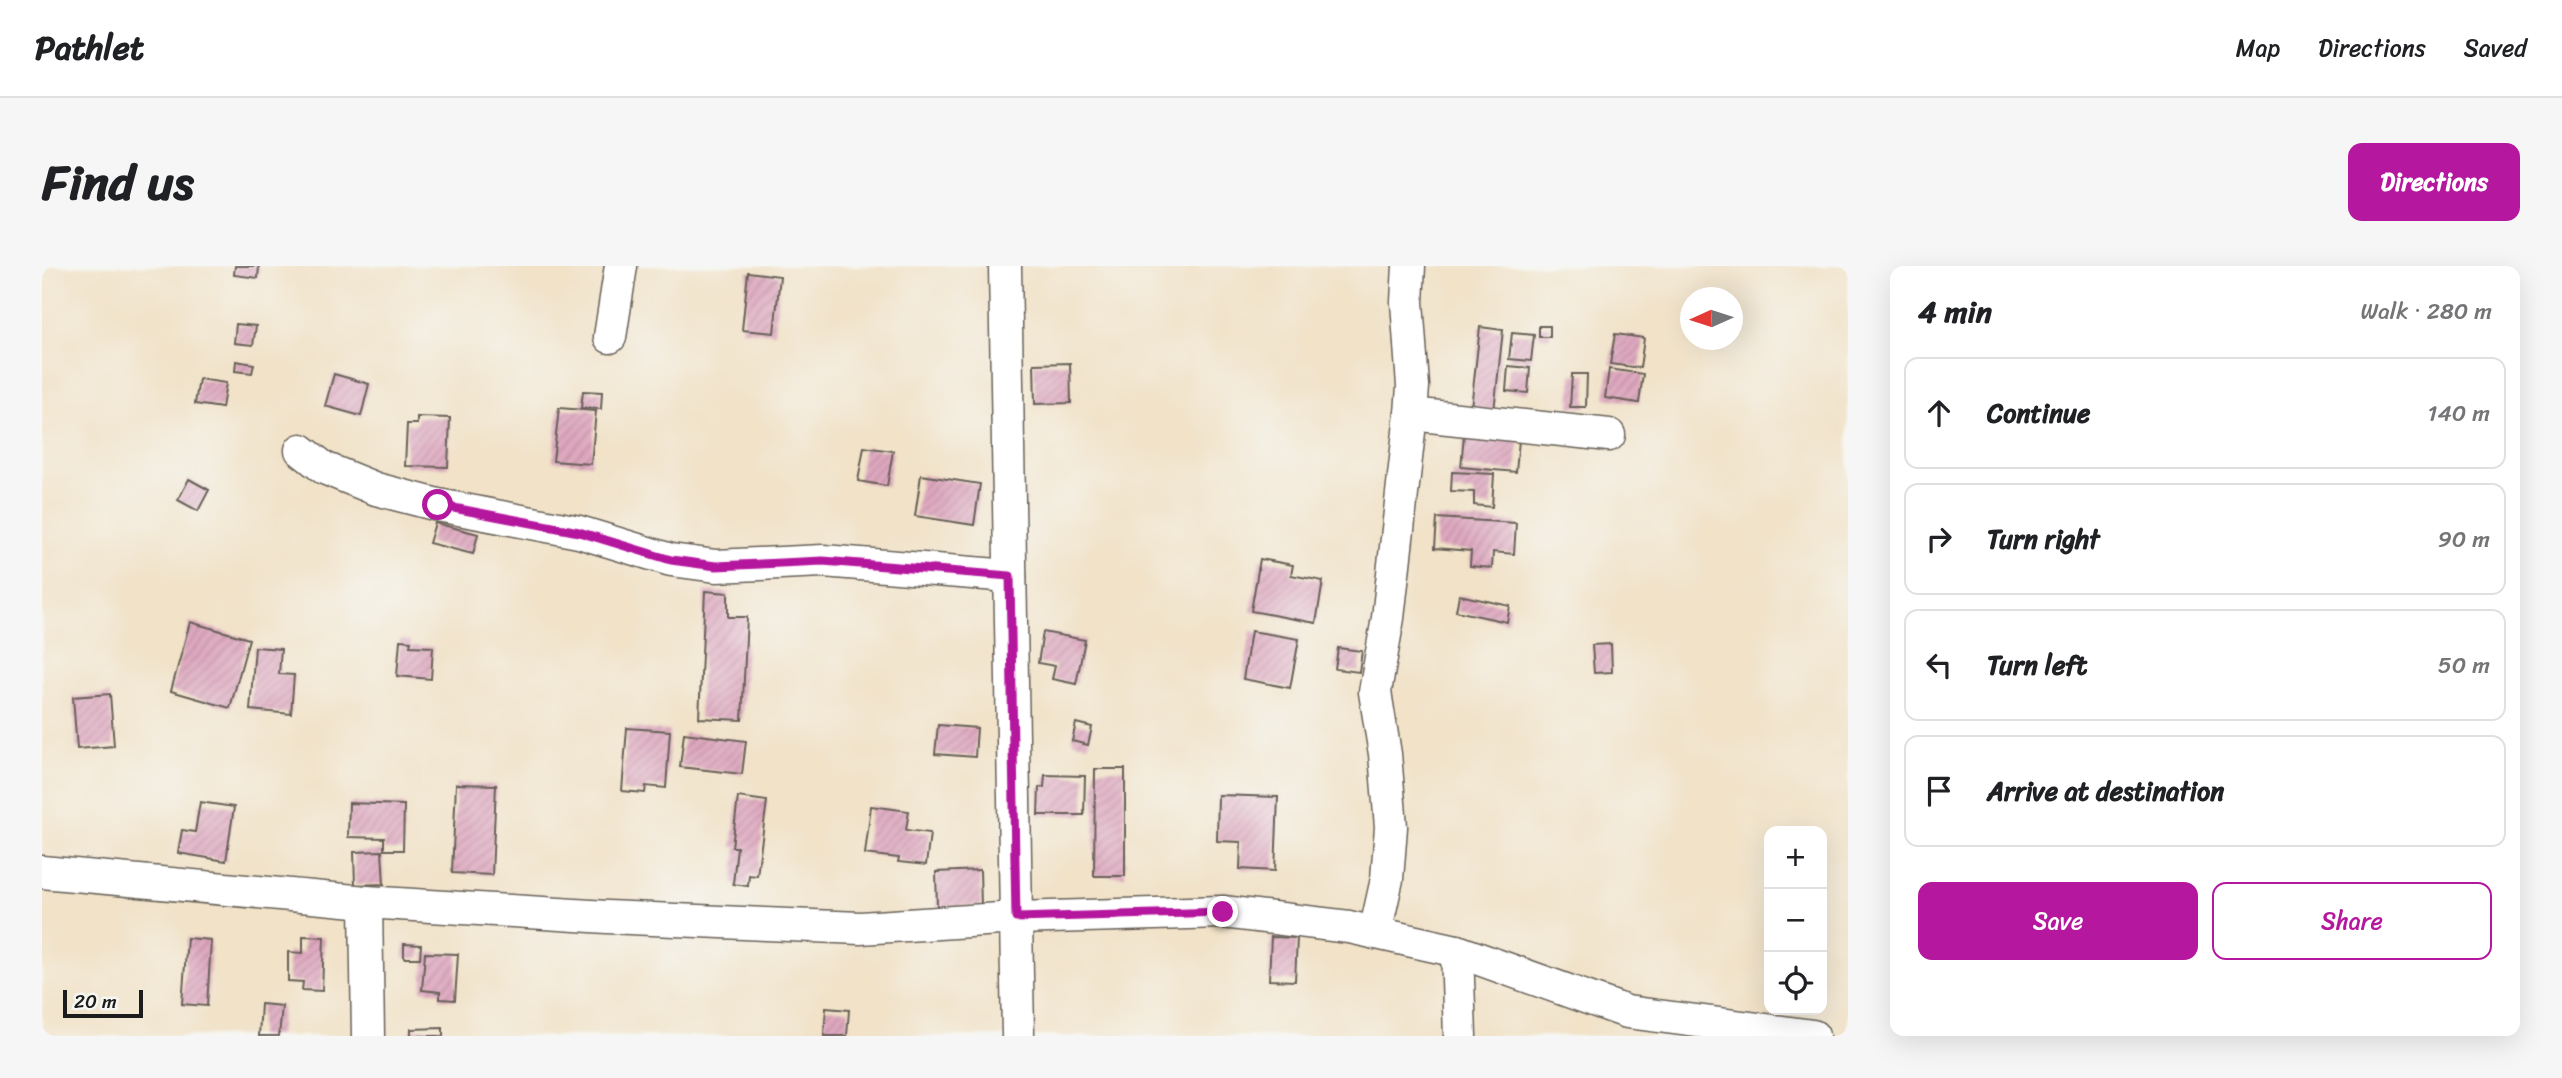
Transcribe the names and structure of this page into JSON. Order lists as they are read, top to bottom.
{
  "scale_bar": "20 m",
  "north": "left",
  "page": {
    "header": "Pathlet",
    "nav": ["Map", "Directions", "Saved"],
    "title": "Find us",
    "buttons": [
      "Directions",
      ["Save", "Share"]
    ],
    "heading": ["4 min", "Walk · 280 m"],
    "list": [
      ["Continue", "140 m"],
      ["Turn right", "90 m"],
      ["Turn left", "50 m"],
      "Arrive at destination"
    ],
    "map_buttons": ["+", "−"],
    "scale": "20 m"
  }
}
